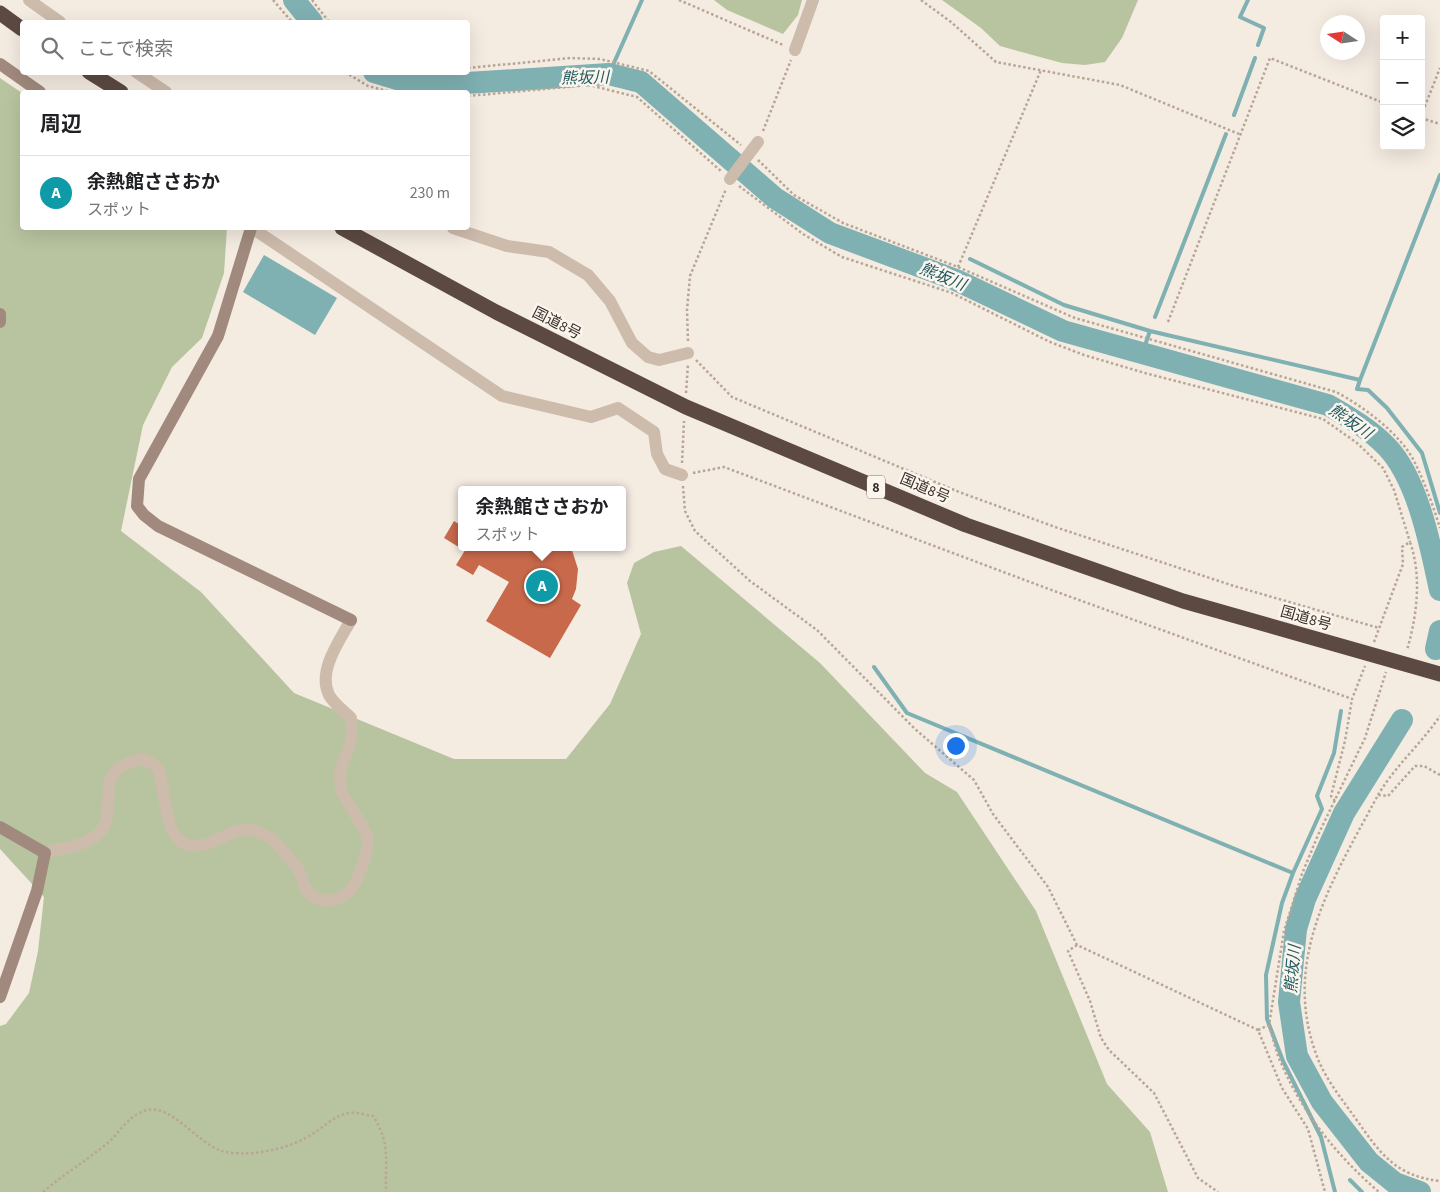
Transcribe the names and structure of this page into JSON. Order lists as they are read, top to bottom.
{
  "streets": {
    "highway": ["国道8号", "8"]
  },
  "water": ["熊坂川"],
  "north": "left",
  "page": {
    "map_buttons": ["+", "−"],
    "search": "ここで検索",
    "heading": "周辺",
    "list": [
      {
        "mark": "A",
        "name": "余熱館ささおか",
        "note": "スポット",
        "value": "230 m"
      }
    ],
    "popup": ["余熱館ささおか", "スポット"],
    "pins": "A"
  }
}
